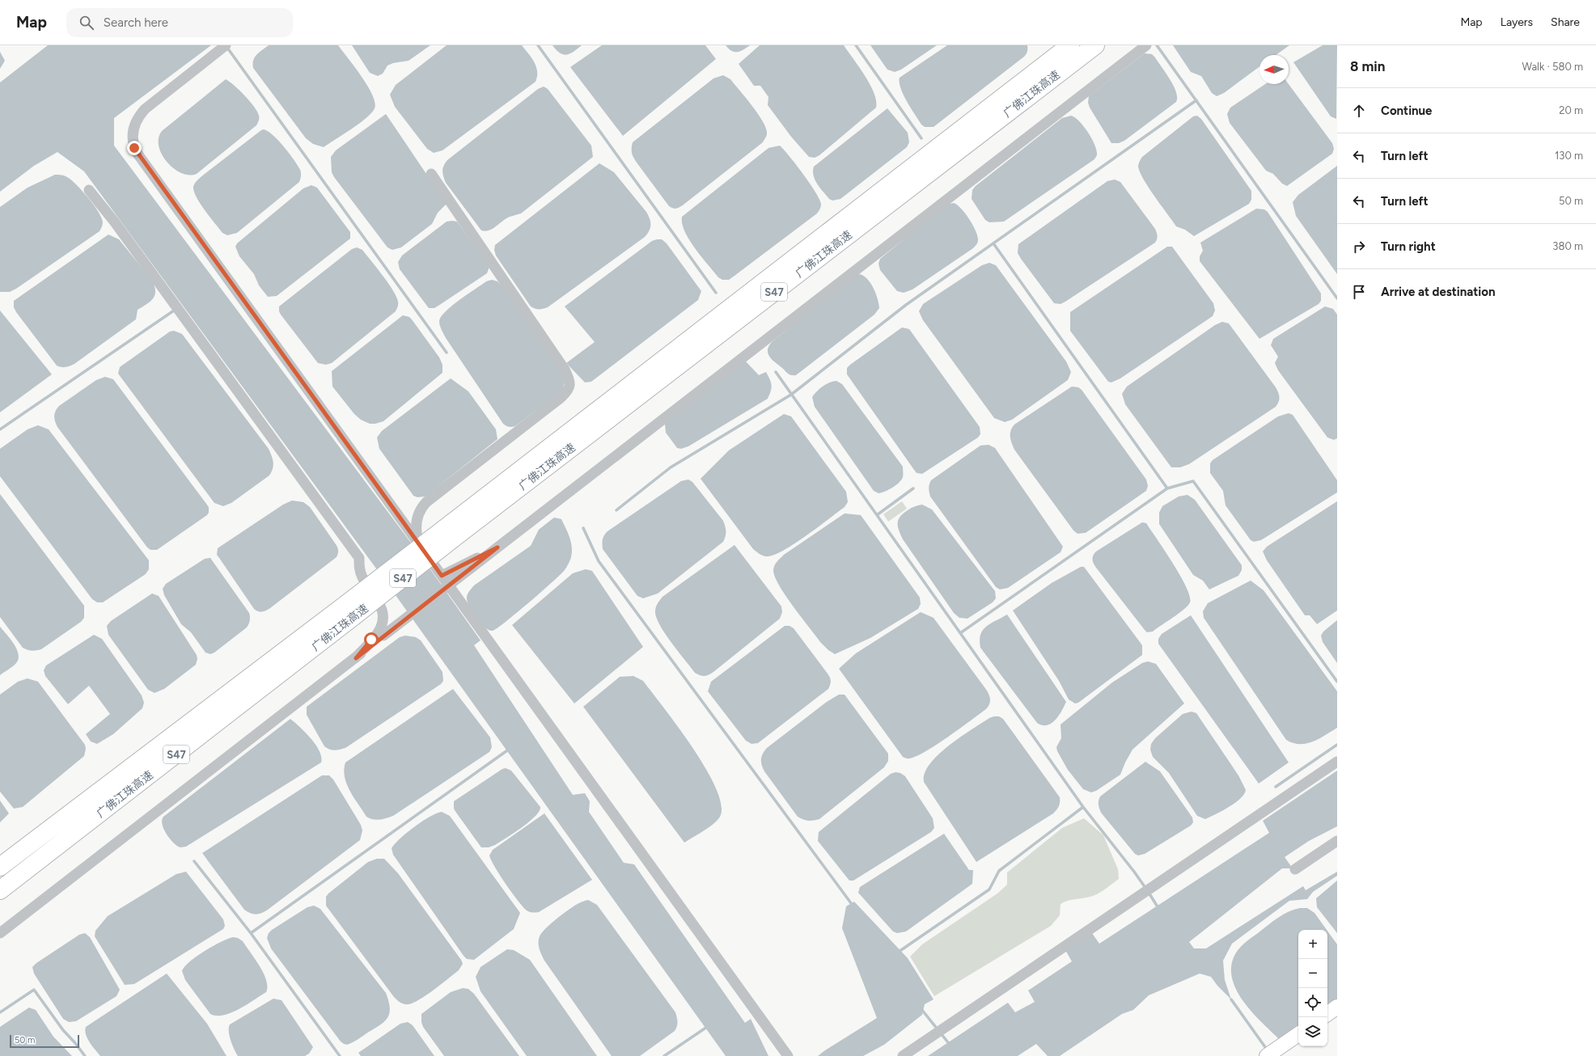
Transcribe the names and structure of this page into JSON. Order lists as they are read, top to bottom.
{
  "streets": {
    "highway": ["广佛江珠高速", "S47"]
  },
  "scale_bar": "50 m",
  "north": "left",
  "page": {
    "header": "Map",
    "search": "Search here",
    "nav": ["Map", "Layers", "Share"],
    "heading": ["8 min", "Walk · 580 m"],
    "list": [
      ["Continue", "20 m"],
      ["Turn left", "130 m"],
      ["Turn left", "50 m"],
      ["Turn right", "380 m"],
      "Arrive at destination"
    ],
    "map_buttons": ["+", "−"],
    "scale": "50 m"
  }
}
